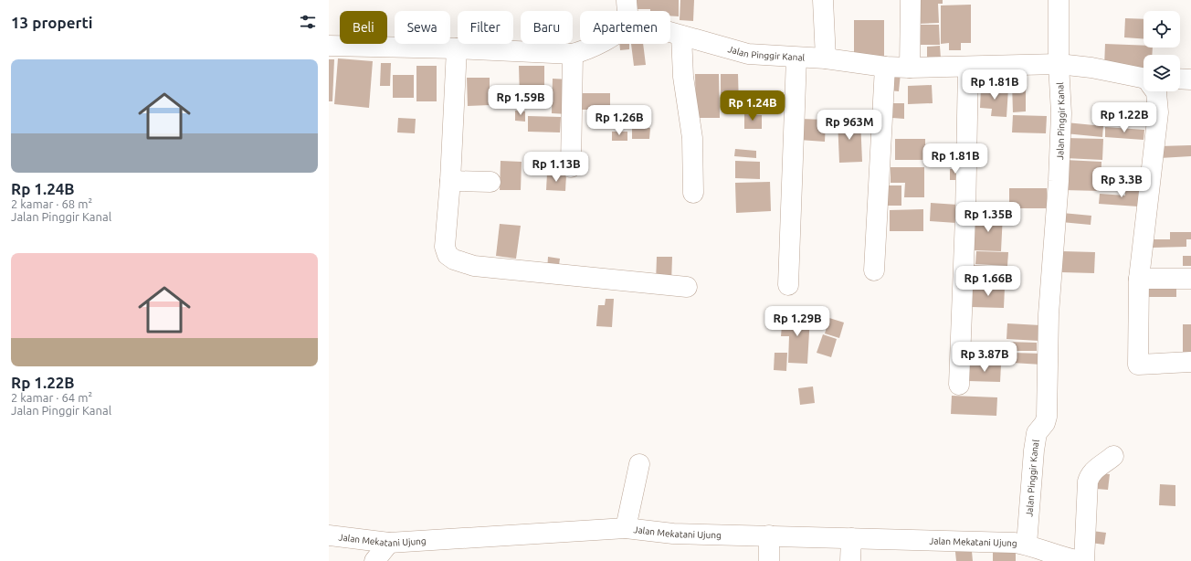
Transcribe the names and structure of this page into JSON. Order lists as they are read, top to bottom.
{
  "streets": {
    "street": ["Jalan Pinggir Kanal", "Jalan Mekatani Ujung"]
  },
  "crossings": [
    ["Jalan Pinggir Kanal", "Jalan Mekatani Ujung"]
  ],
  "page": {
    "heading": "13 properti",
    "chip": [
      "Beli",
      "Sewa",
      "Filter",
      "Baru",
      "Apartemen"
    ],
    "list": [
      {
        "name": "Rp 1.24B",
        "note": "2 kamar · 68 m² · Jalan Pinggir Kanal"
      },
      {
        "name": "Rp 1.22B",
        "note": "2 kamar · 64 m² · Jalan Pinggir Kanal"
      }
    ],
    "price": [
      "Rp 1.81B",
      "Rp 1.59B",
      "Rp 1.24B",
      "Rp 1.22B",
      "Rp 1.26B",
      "Rp 963M",
      "Rp 1.81B",
      "Rp 1.13B",
      "Rp 3.3B",
      "Rp 1.35B",
      "Rp 1.66B",
      "Rp 1.29B",
      "Rp 3.87B"
    ]
  }
}
